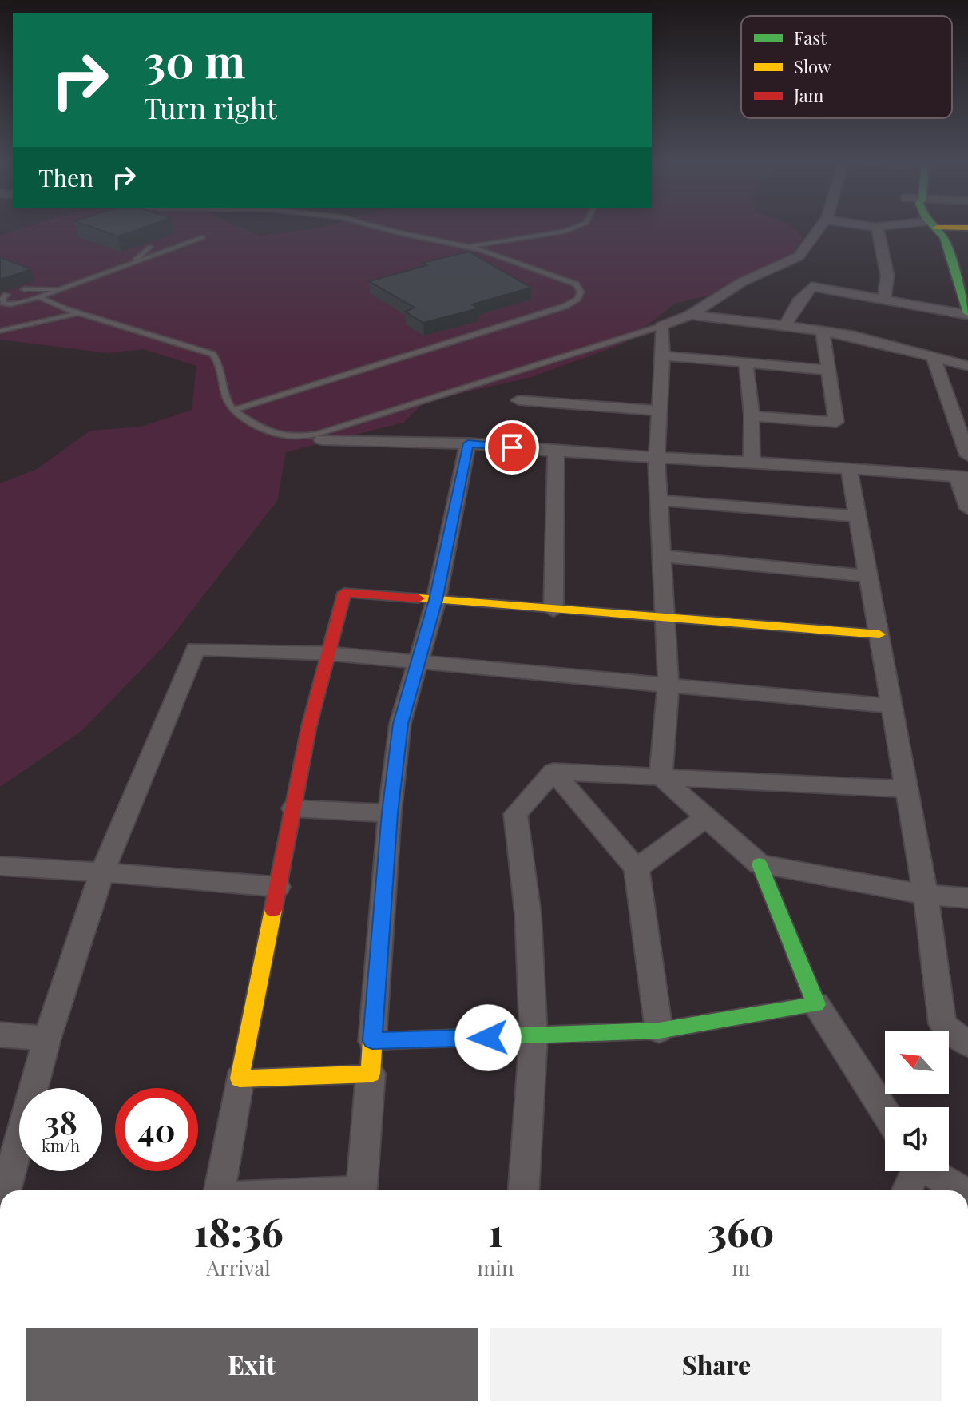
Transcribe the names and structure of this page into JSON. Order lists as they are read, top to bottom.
{
  "legend": ["Fast", "Slow", "Jam"],
  "north": "top left",
  "page": {
    "turn": ["30 m", "Turn right"],
    "then": "Then",
    "speed": "38 km/h",
    "limit": "40",
    "eta": [
      "18:36",
      "Arrival",
      "1",
      "min",
      "360",
      "m"
    ],
    "buttons": ["Exit", "Share"]
  }
}
